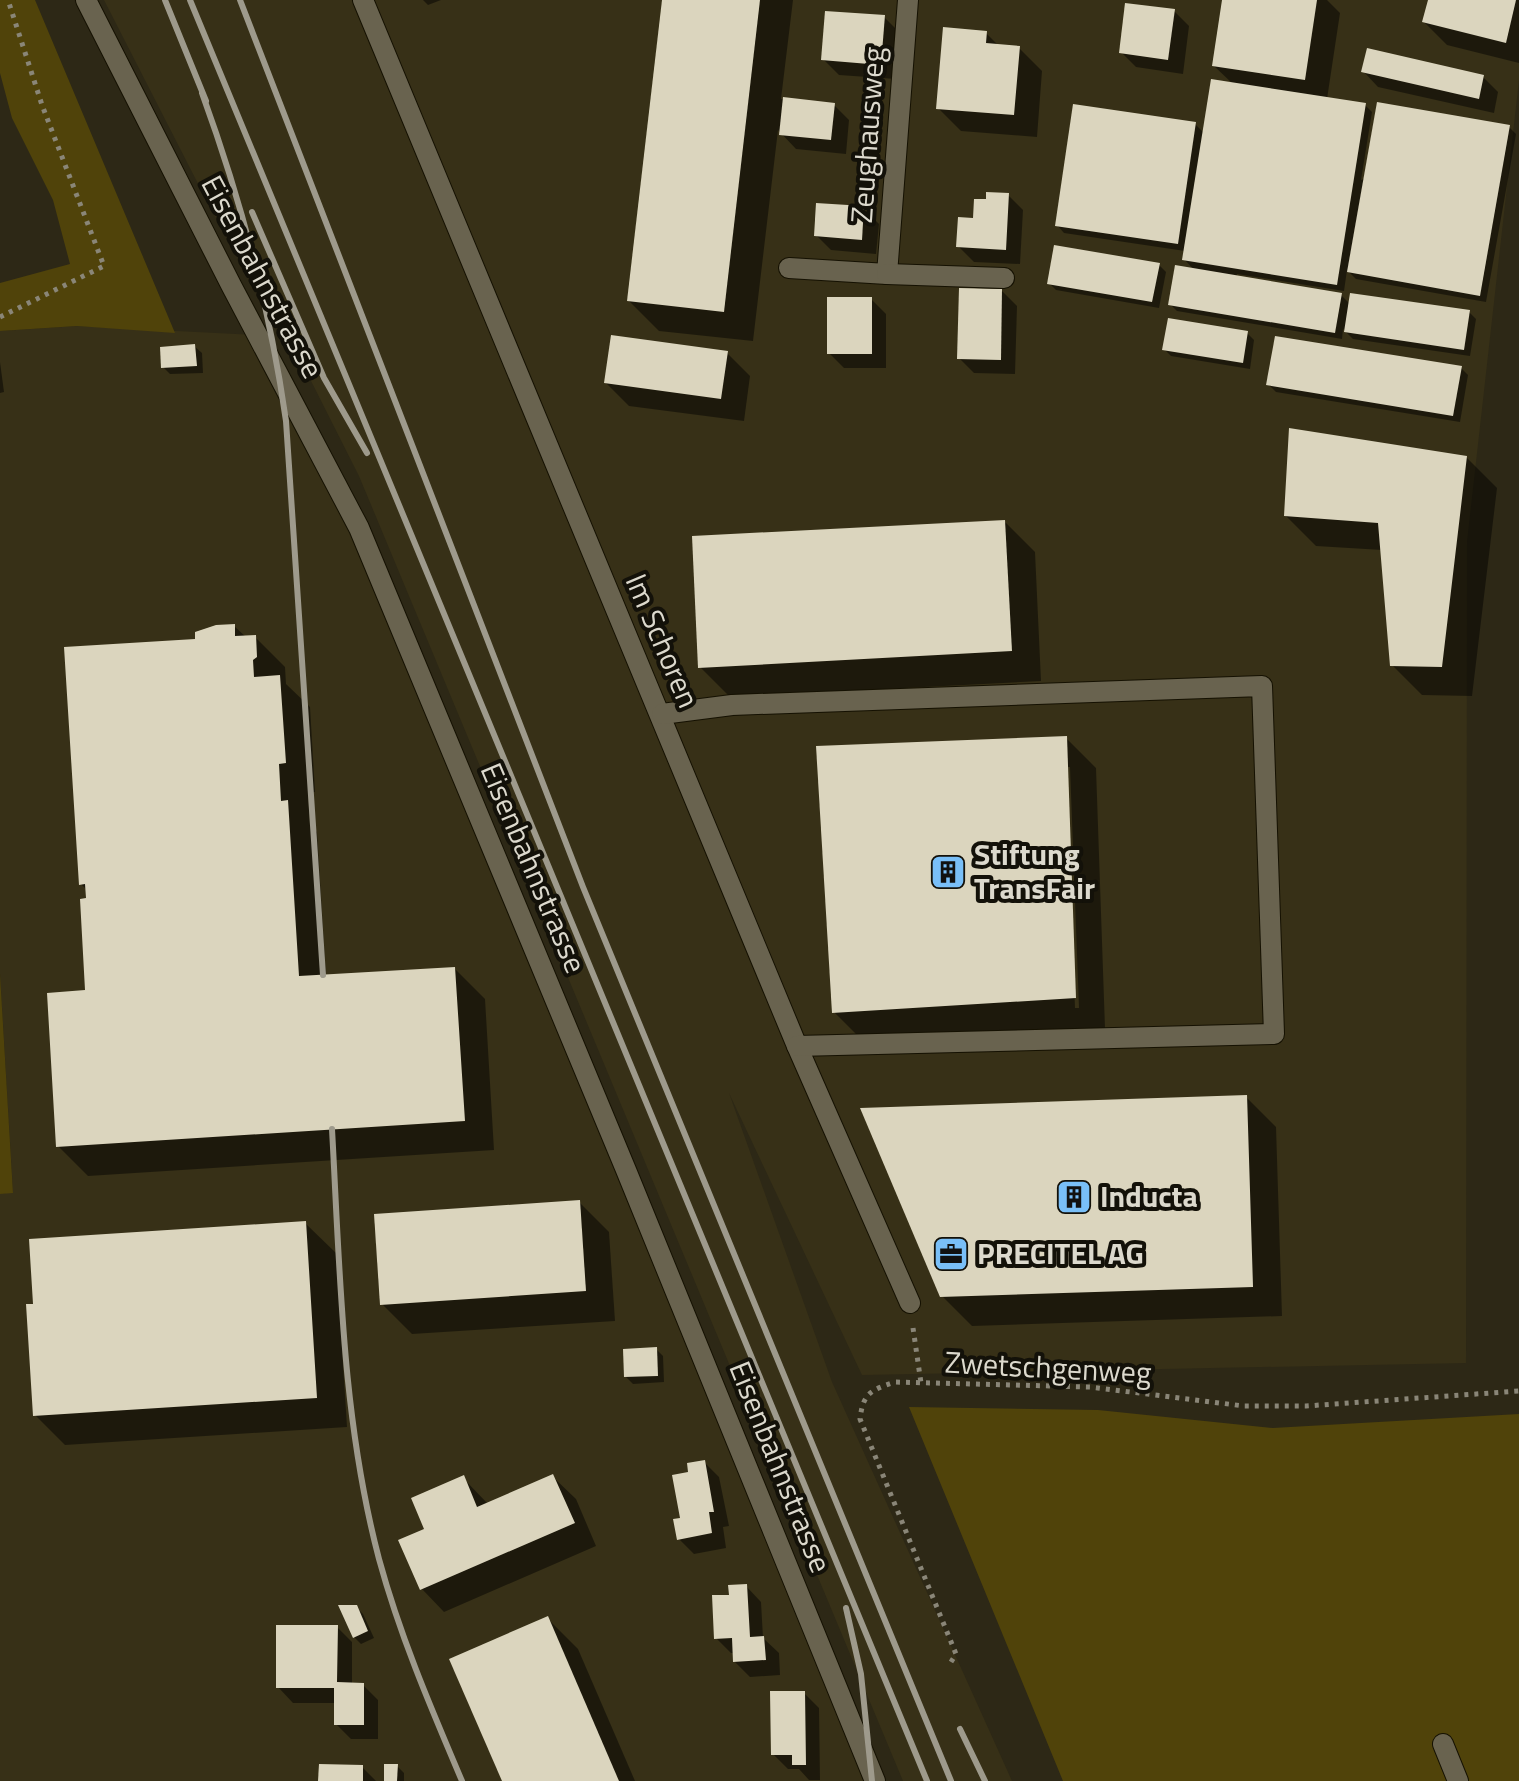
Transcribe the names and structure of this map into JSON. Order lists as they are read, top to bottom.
{
  "streets": {
    "street": ["Zeughausweg", "Eisenbahnstrasse", "Im Schoren"],
    "path": ["Zwetschgenweg"]
  },
  "places": {
    "building": ["Stiftung TransFair", "Inducta"],
    "office": ["PRECITEL AG"]
  }
}
